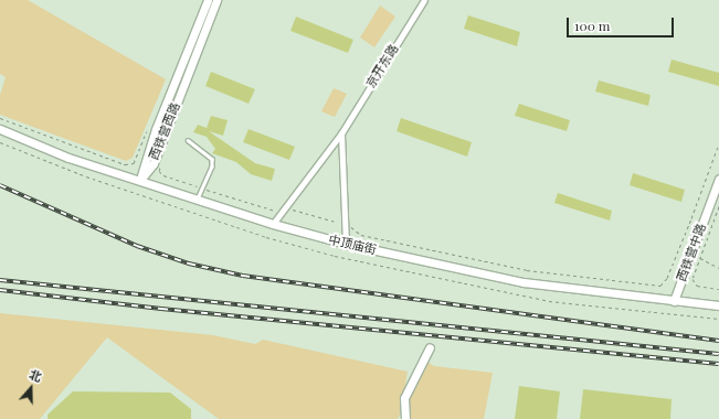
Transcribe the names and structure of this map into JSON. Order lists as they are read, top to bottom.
{
  "streets": {
    "street": [
      "京开东路",
      "西铁营西路",
      "中顶庙街",
      "西铁营中路"
    ]
  },
  "crossings": [
    ["西铁营西路", "中顶庙街"],
    ["中顶庙街", "西铁营中路"]
  ],
  "scale_bar": "100 m",
  "north": "top"
}
